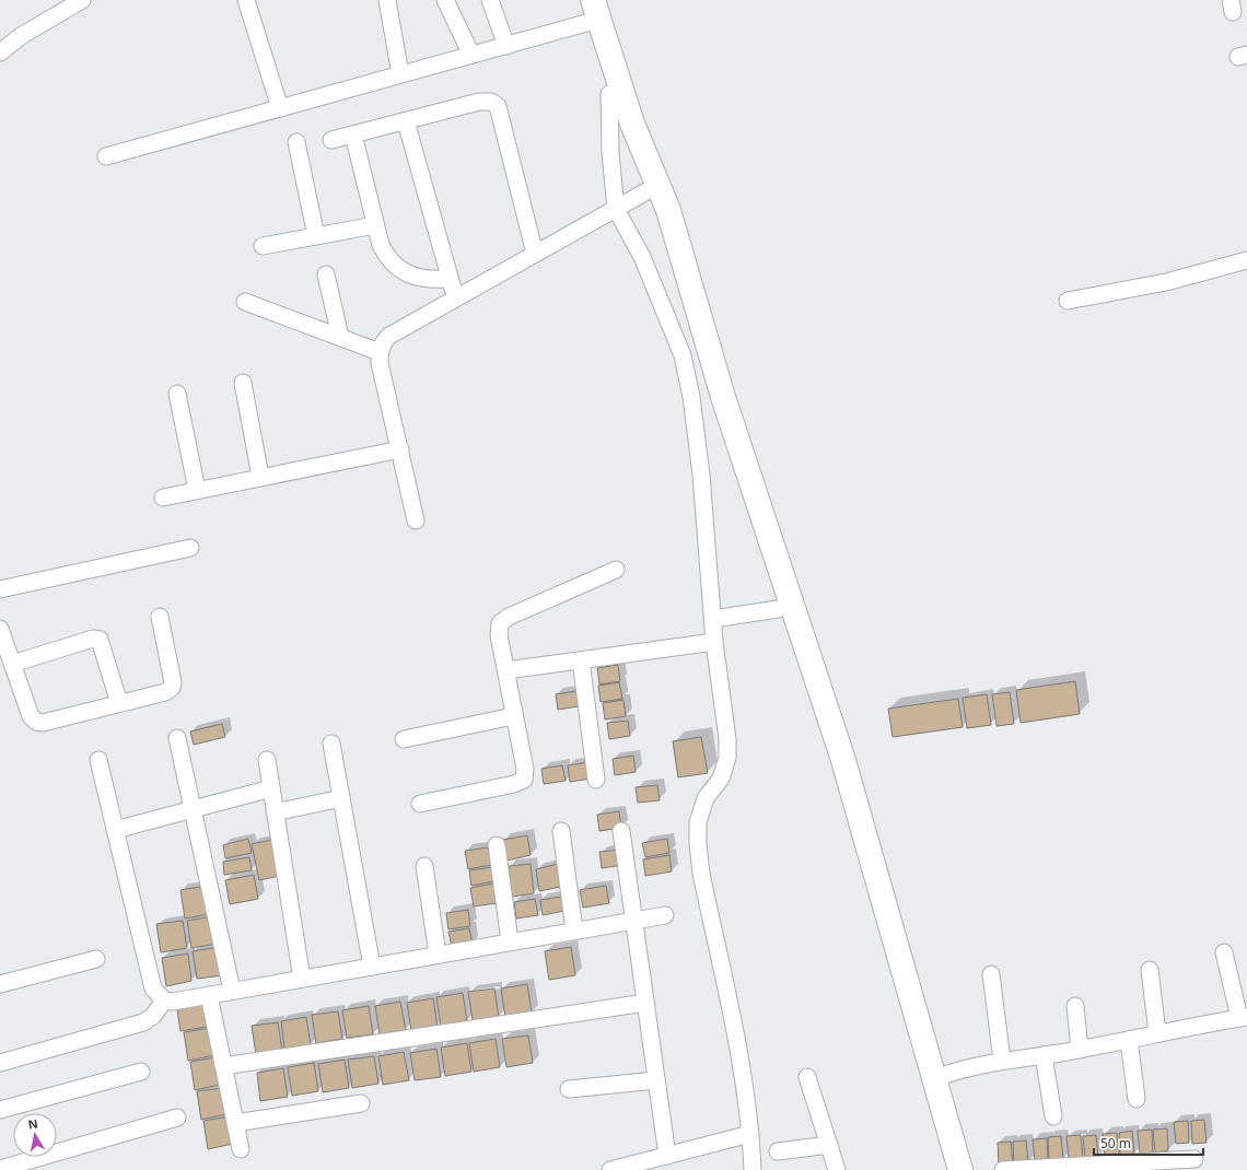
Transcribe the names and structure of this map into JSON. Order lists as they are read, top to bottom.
{
  "scale_bar": "50 m",
  "north": "top"
}
